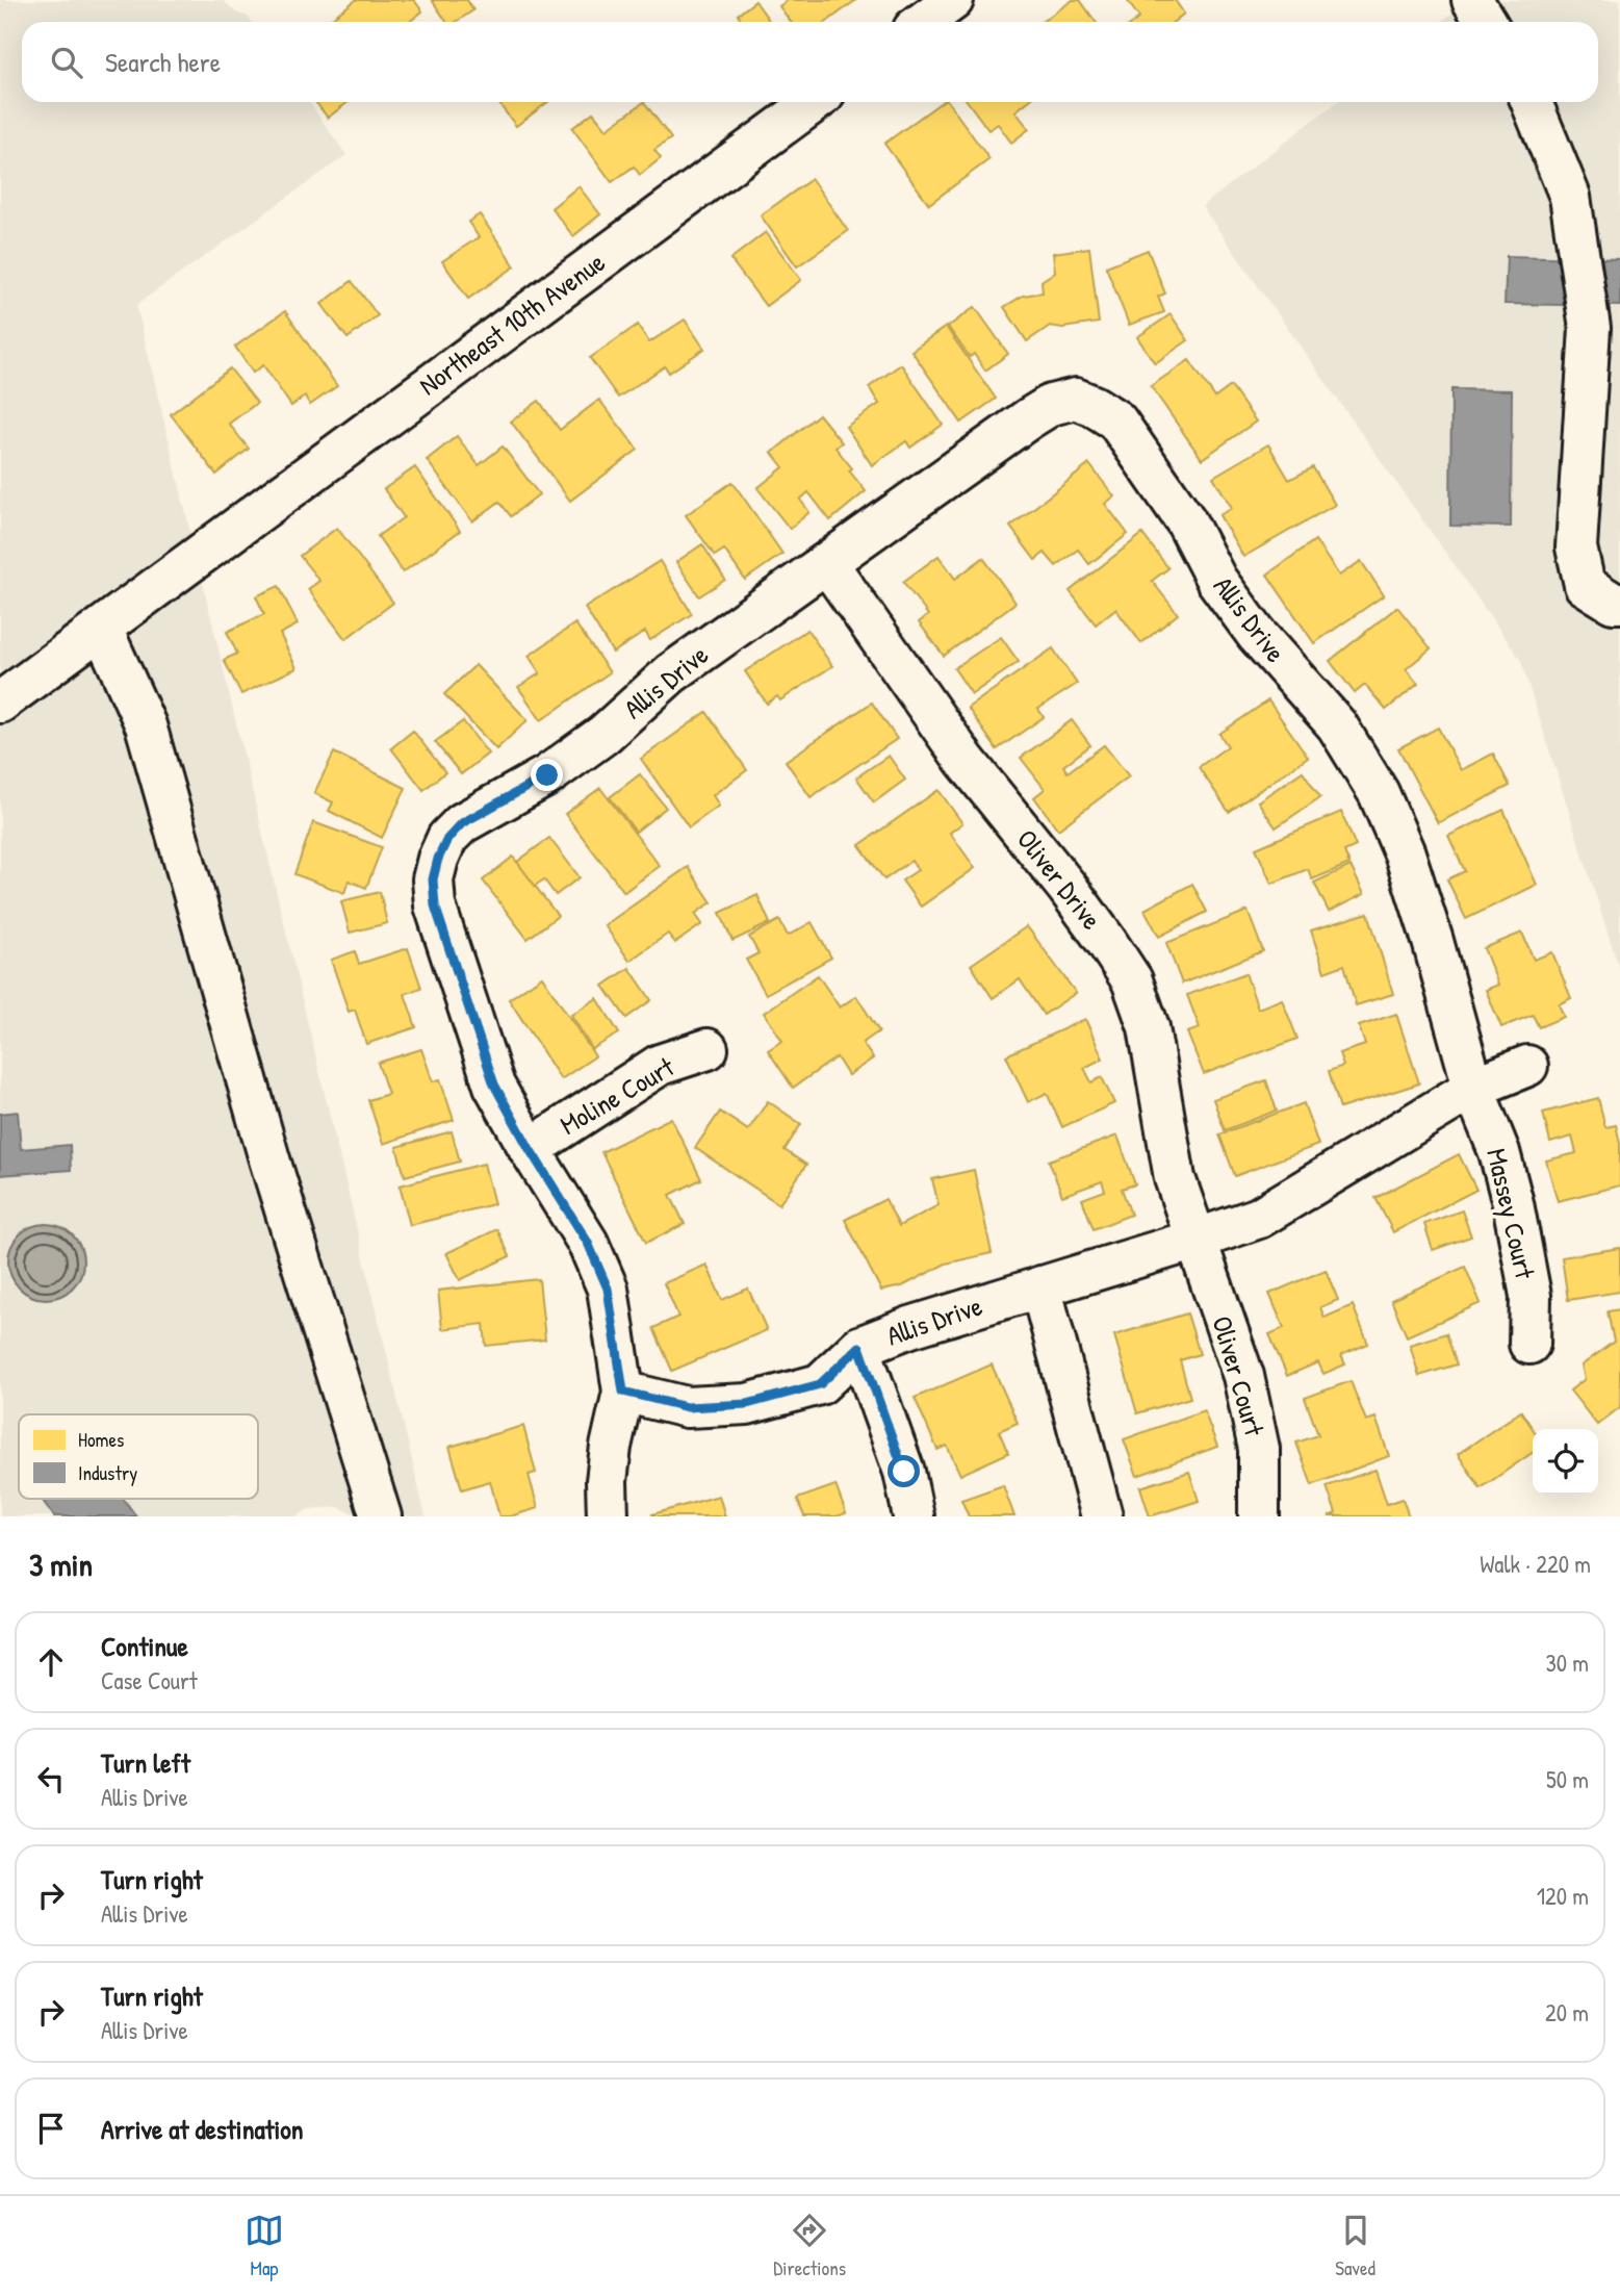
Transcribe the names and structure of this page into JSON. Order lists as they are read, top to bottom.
{
  "streets": {
    "street": [
      "Northeast 10th Avenue",
      "Allis Drive",
      "Oliver Drive",
      "Moline Court",
      "Massey Court",
      "Oliver Court"
    ]
  },
  "crossings": [
    ["Allis Drive", "Oliver Drive"],
    ["Allis Drive", "Moline Court"],
    ["Allis Drive", "Massey Court"],
    ["Allis Drive", "Oliver Court"],
    ["Oliver Drive", "Oliver Court"]
  ],
  "legend": ["Homes", "Industry"],
  "page": {
    "search": "Search here",
    "heading": ["3 min", "Walk · 220 m"],
    "list": [
      ["Continue", "Case Court", "30 m"],
      ["Turn left", "Allis Drive", "50 m"],
      ["Turn right", "Allis Drive", "120 m"],
      ["Turn right", "Allis Drive", "20 m"],
      "Arrive at destination"
    ],
    "nav": ["Map", "Directions", "Saved"]
  }
}
